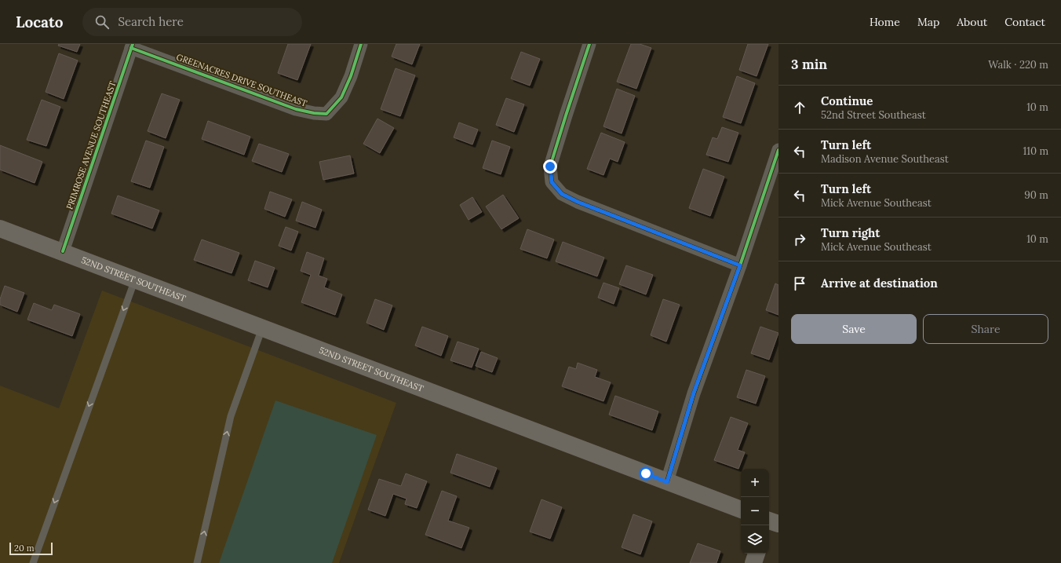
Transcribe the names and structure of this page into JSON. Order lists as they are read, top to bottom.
{
  "streets": {
    "main road": ["52ND STREET SOUTHEAST"],
    "street": ["GREENACRES DRIVE SOUTHEAST", "PRIMROSE AVENUE SOUTHEAST"]
  },
  "crossings": [
    ["GREENACRES DRIVE SOUTHEAST", "PRIMROSE AVENUE SOUTHEAST"],
    ["PRIMROSE AVENUE SOUTHEAST", "52ND STREET SOUTHEAST"]
  ],
  "scale_bar": "20 m",
  "page": {
    "header": "Locato",
    "search": "Search here",
    "nav": [
      "Home",
      "Map",
      "About",
      "Contact"
    ],
    "heading": ["3 min", "Walk · 220 m"],
    "list": [
      ["Continue", "52nd Street Southeast", "10 m"],
      ["Turn left", "Madison Avenue Southeast", "110 m"],
      ["Turn left", "Mick Avenue Southeast", "90 m"],
      ["Turn right", "Mick Avenue Southeast", "10 m"],
      "Arrive at destination"
    ],
    "buttons": ["Save", "Share"],
    "map_buttons": ["+", "−"],
    "scale": "20 m"
  }
}
